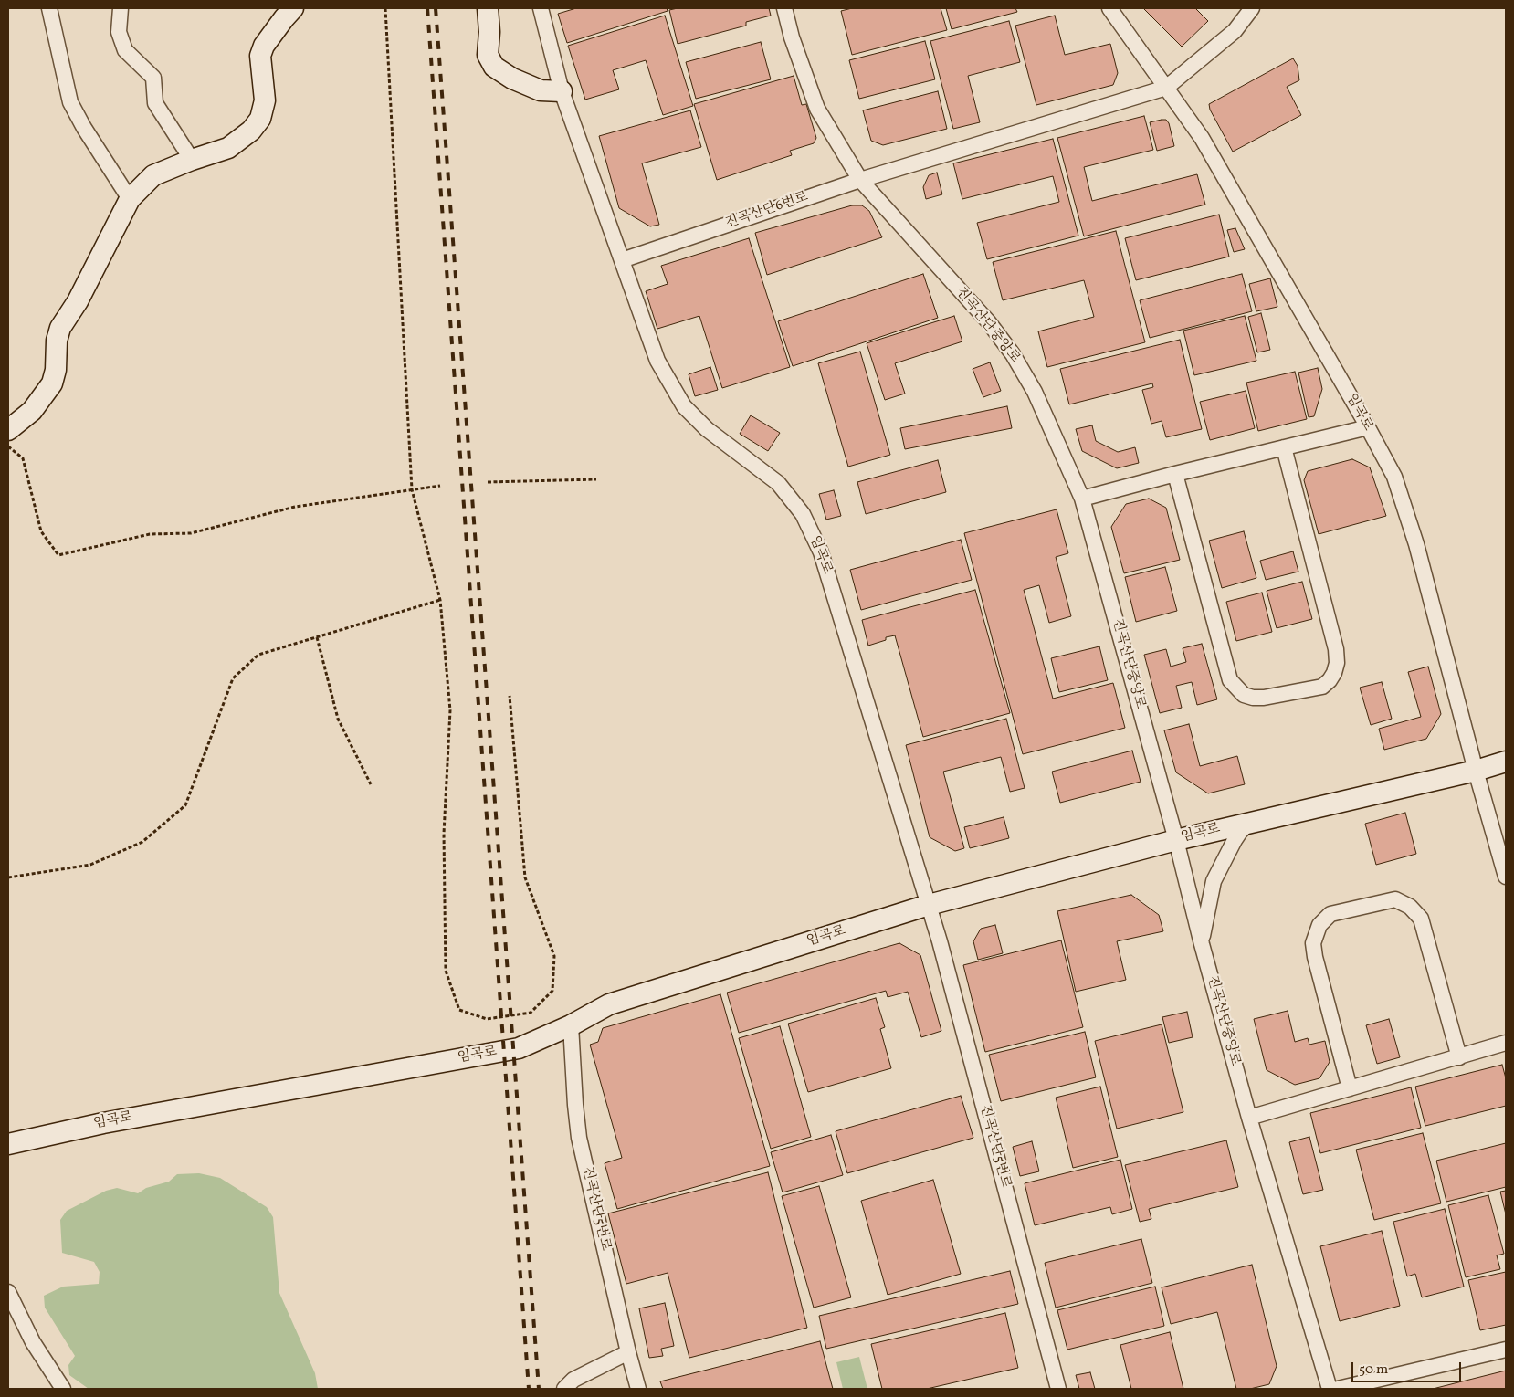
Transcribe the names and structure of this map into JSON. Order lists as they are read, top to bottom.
{
  "streets": {
    "main road": ["임곡로"],
    "street": ["진곡산단6번로", "진곡산단중앙로", "진곡산단5번로"]
  },
  "crossings": [
    ["진곡산단6번로", "진곡산단중앙로"],
    ["진곡산단6번로", "임곡로"],
    ["진곡산단중앙로", "임곡로"],
    ["임곡로", "진곡산단5번로"]
  ],
  "scale_bar": "50 m"
}
